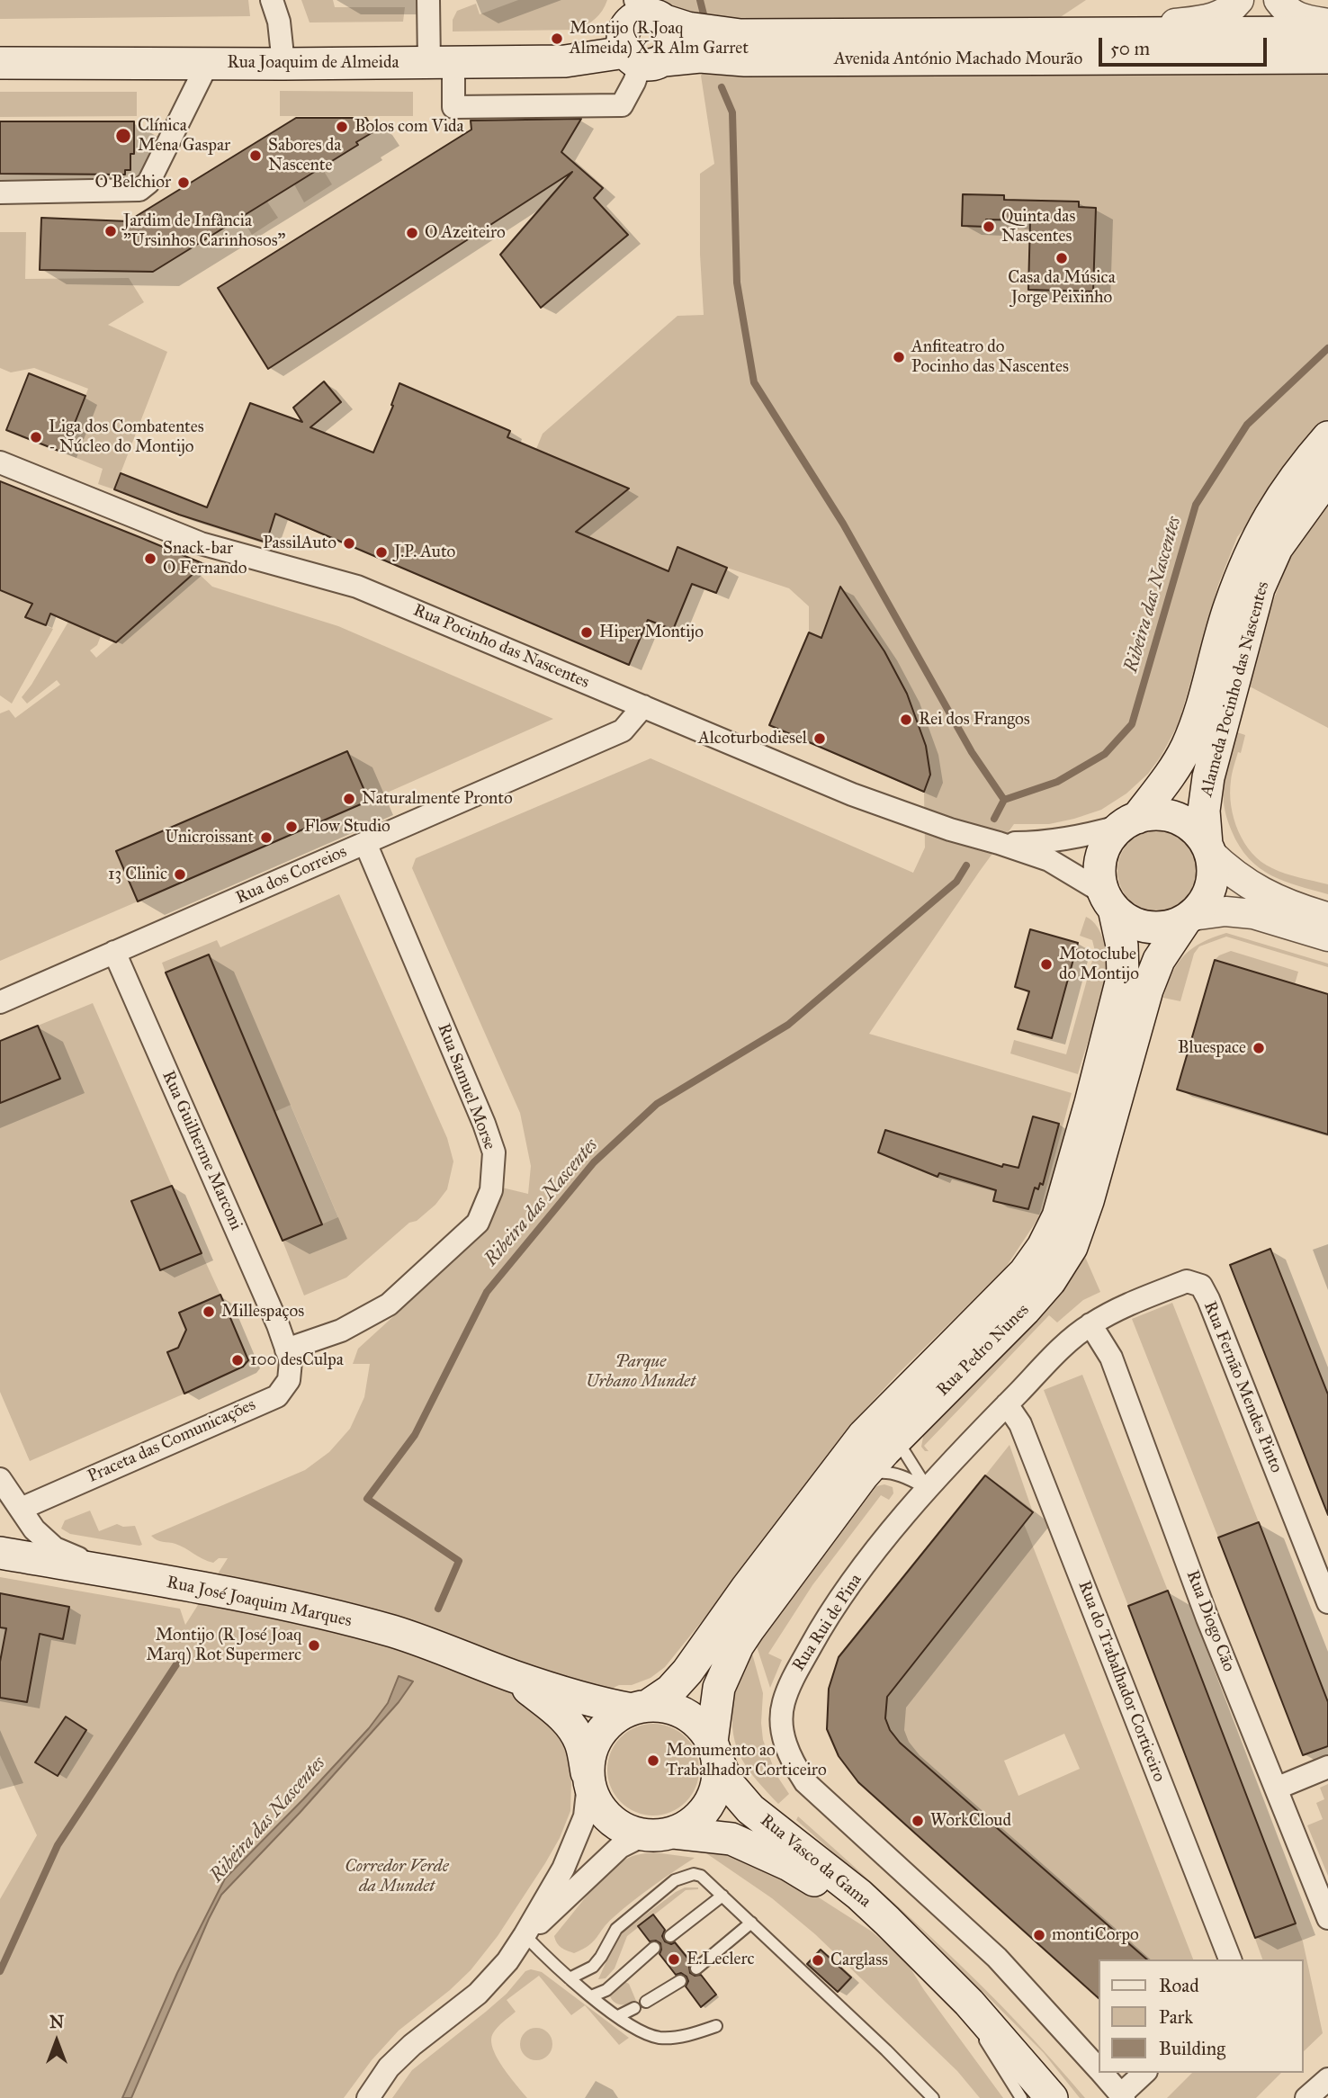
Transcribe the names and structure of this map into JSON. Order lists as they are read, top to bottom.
{
  "streets": {
    "main road": [
      "Avenida António Machado Mourão",
      "Rua Joaquim de Almeida",
      "Alameda Pocinho das Nascentes",
      "Rua Pedro Nunes",
      "Rua José Joaquim Marques",
      "Rua Vasco da Gama"
    ],
    "street": [
      "Rua Pocinho das Nascentes",
      "Rua dos Correios",
      "Rua Samuel Morse",
      "Rua Guilherme Marconi",
      "Rua Fernão Mendes Pinto",
      "Praceta das Comunicações",
      "Rua Diogo Cão",
      "Rua Rui de Pina",
      "Rua do Trabalhador Corticeiro"
    ]
  },
  "crossings": [
    ["Avenida António Machado Mourão", "Rua Joaquim de Almeida"],
    ["Rua Pocinho das Nascentes", "Alameda Pocinho das Nascentes"],
    ["Rua Pocinho das Nascentes", "Rua dos Correios"],
    ["Rua Pocinho das Nascentes", "Rua Pedro Nunes"],
    ["Alameda Pocinho das Nascentes", "Rua Pedro Nunes"],
    ["Rua dos Correios", "Rua Samuel Morse"],
    ["Rua dos Correios", "Rua Guilherme Marconi"],
    ["Rua Samuel Morse", "Rua Guilherme Marconi"],
    ["Rua Samuel Morse", "Praceta das Comunicações"],
    ["Rua Guilherme Marconi", "Praceta das Comunicações"],
    ["Rua Pedro Nunes", "Rua José Joaquim Marques"],
    ["Rua Pedro Nunes", "Rua Vasco da Gama"],
    ["Rua Fernão Mendes Pinto", "Rua Diogo Cão"],
    ["Rua Fernão Mendes Pinto", "Rua Rui de Pina"],
    ["Rua José Joaquim Marques", "Rua Vasco da Gama"],
    ["Rua Diogo Cão", "Rua Rui de Pina"],
    ["Rua Rui de Pina", "Rua do Trabalhador Corticeiro"]
  ],
  "water": ["Ribeira das Nascentes"],
  "parks": ["Parque Urbano Mundet", "Corredor Verde da Mundet"],
  "places": [
    "Montijo (R Joaq Almeida) X R Alm Garret",
    "Bolos com Vida",
    "Clínica Mena Gaspar",
    "Sabores da Nascente",
    "O Belchior",
    "Quinta das Nascentes",
    "Jardim de Infância \"Ursinhos Carinhosos\"",
    "O Azeiteiro",
    "Casa da Música Jorge Peixinho",
    "Anfiteatro do Pocinho das Nascentes",
    "Liga dos Combatentes - Núcleo do Montijo",
    "PassilAuto",
    "J.P. Auto",
    "Snack-bar O Fernando",
    "Hiper Montijo",
    "Rei dos Frangos",
    "Alcoturbodiesel",
    "Naturalmente Pronto",
    "Flow Studio",
    "Unicroissant",
    "13 Clinic",
    "Motoclube do Montijo",
    "Bluespace",
    "Millespaços",
    "100 desCulpa",
    "Montijo (R José Joaq Marq) Rot Supermerc",
    "Monumento ao Trabalhador Corticeiro",
    "WorkCloud",
    "montiCorpo",
    "E.Leclerc",
    "Carglass"
  ],
  "legend": ["Road", "Park", "Building"],
  "scale_bar": "50 m",
  "north": "top"
}
